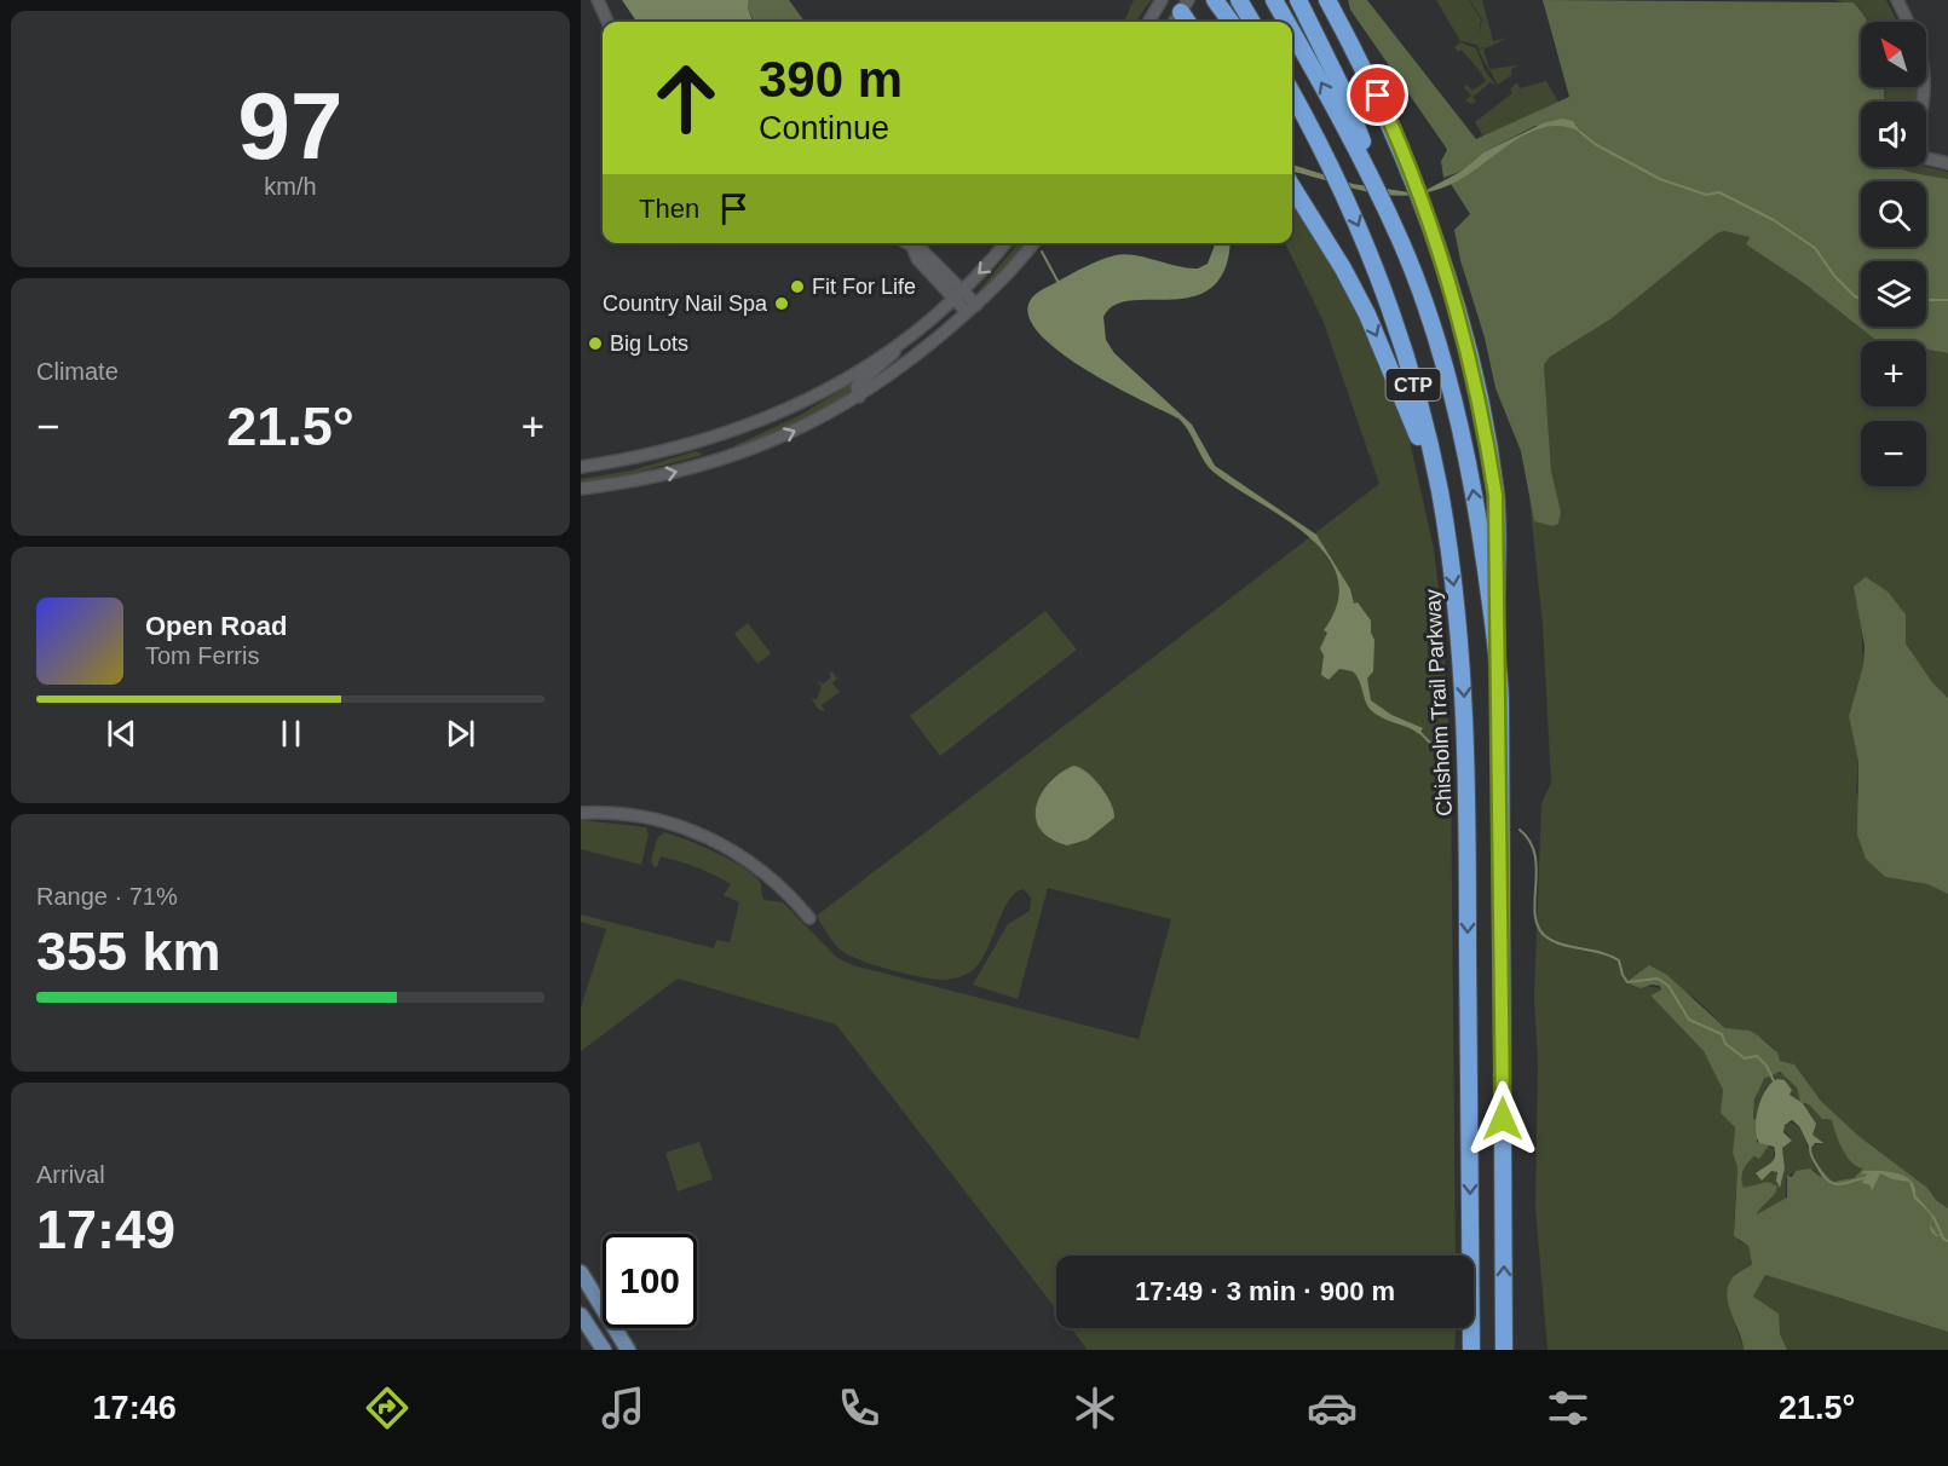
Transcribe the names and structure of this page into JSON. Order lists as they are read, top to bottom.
{
  "streets": {
    "highway": ["CTP", "Chisholm Trail Parkway"]
  },
  "places": ["Fit For Life", "Country Nail Spa", "Big Lots"],
  "north": "top left",
  "page": {
    "tile": [
      ["97", "km/h"],
      "Climate",
      ["Range · 71%", "355 km"],
      ["Arrival", "17:49"]
    ],
    "map_buttons": ["+", "−"],
    "turn": ["390 m", "Continue"],
    "then": "Then",
    "heat": ["−", "21.5°", "+"],
    "song": ["Open Road", "Tom Ferris"],
    "limit": "100",
    "trip": "17:49 · 3 min · 900 m",
    "tabs": ["17:46", "21.5°"]
  }
}
